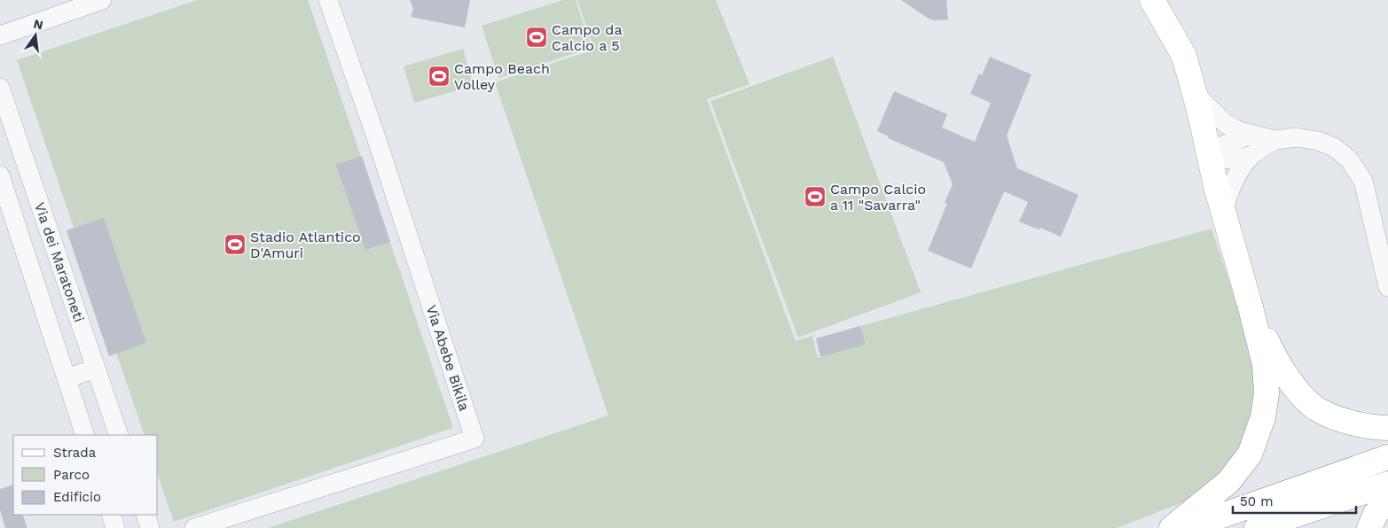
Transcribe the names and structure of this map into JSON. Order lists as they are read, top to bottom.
{
  "streets": {
    "street": ["Via dei Maratoneti", "Via Abebe Bikila"]
  },
  "places": {
    "sports": [
      "Campo da Calcio a 5",
      "Campo Beach Volley",
      "Campo Calcio a 11 \"Savarra\"",
      "Stadio Atlantico D'Amuri"
    ]
  },
  "legend": ["Strada", "Parco", "Edificio"],
  "scale_bar": "50 m",
  "north": "top"
}
